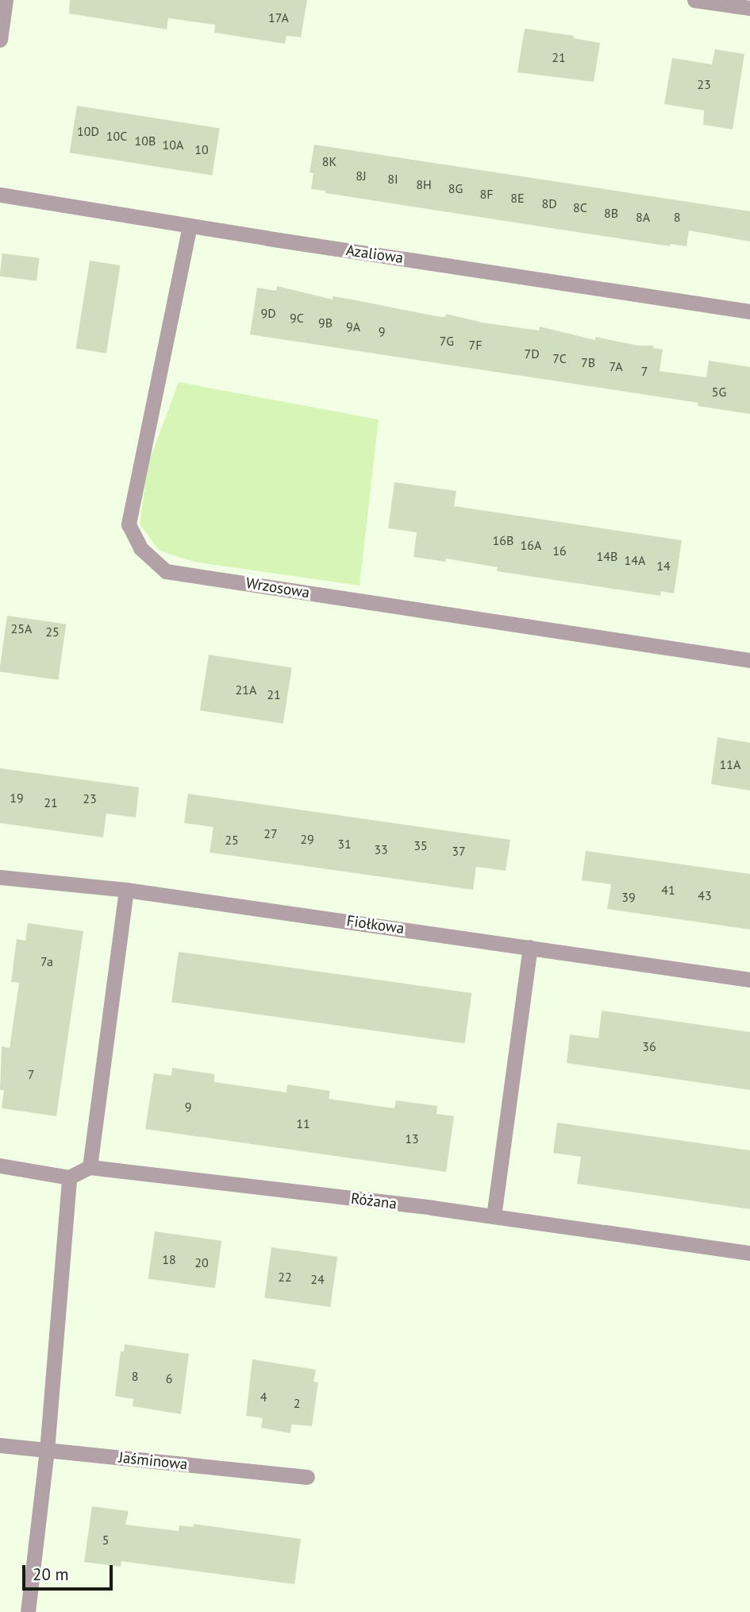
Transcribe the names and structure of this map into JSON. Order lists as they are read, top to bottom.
{
  "streets": {
    "street": [
      "Azaliowa",
      "Wrzosowa",
      "Fiołkowa",
      "Różana",
      "Jaśminowa"
    ]
  },
  "crossings": [
    ["Azaliowa", "Wrzosowa"]
  ],
  "house_numbers": [
    "17A",
    "21",
    "23",
    "10D",
    "10C",
    "10B",
    "10A",
    "10",
    "8K",
    "8J",
    "8I",
    "8H",
    "8G",
    "8F",
    "8E",
    "8D",
    "8C",
    "8B",
    "8A",
    "8",
    "9D",
    "9C",
    "9B",
    "9A",
    "9",
    "7G",
    "7F",
    "7D",
    "7C",
    "7B",
    "7A",
    "7",
    "5G",
    "16B",
    "16A",
    "16",
    "14B",
    "14A",
    "14",
    "25A",
    "25",
    "21A",
    "21",
    "11A",
    "19",
    "23",
    "21",
    "27",
    "29",
    "25",
    "31",
    "35",
    "33",
    "37",
    "41",
    "43",
    "39",
    "7a",
    "36",
    "7",
    "9",
    "11",
    "13",
    "18",
    "20",
    "22",
    "24",
    "8",
    "6",
    "4",
    "2",
    "5"
  ],
  "scale_bar": "20 m"
}
